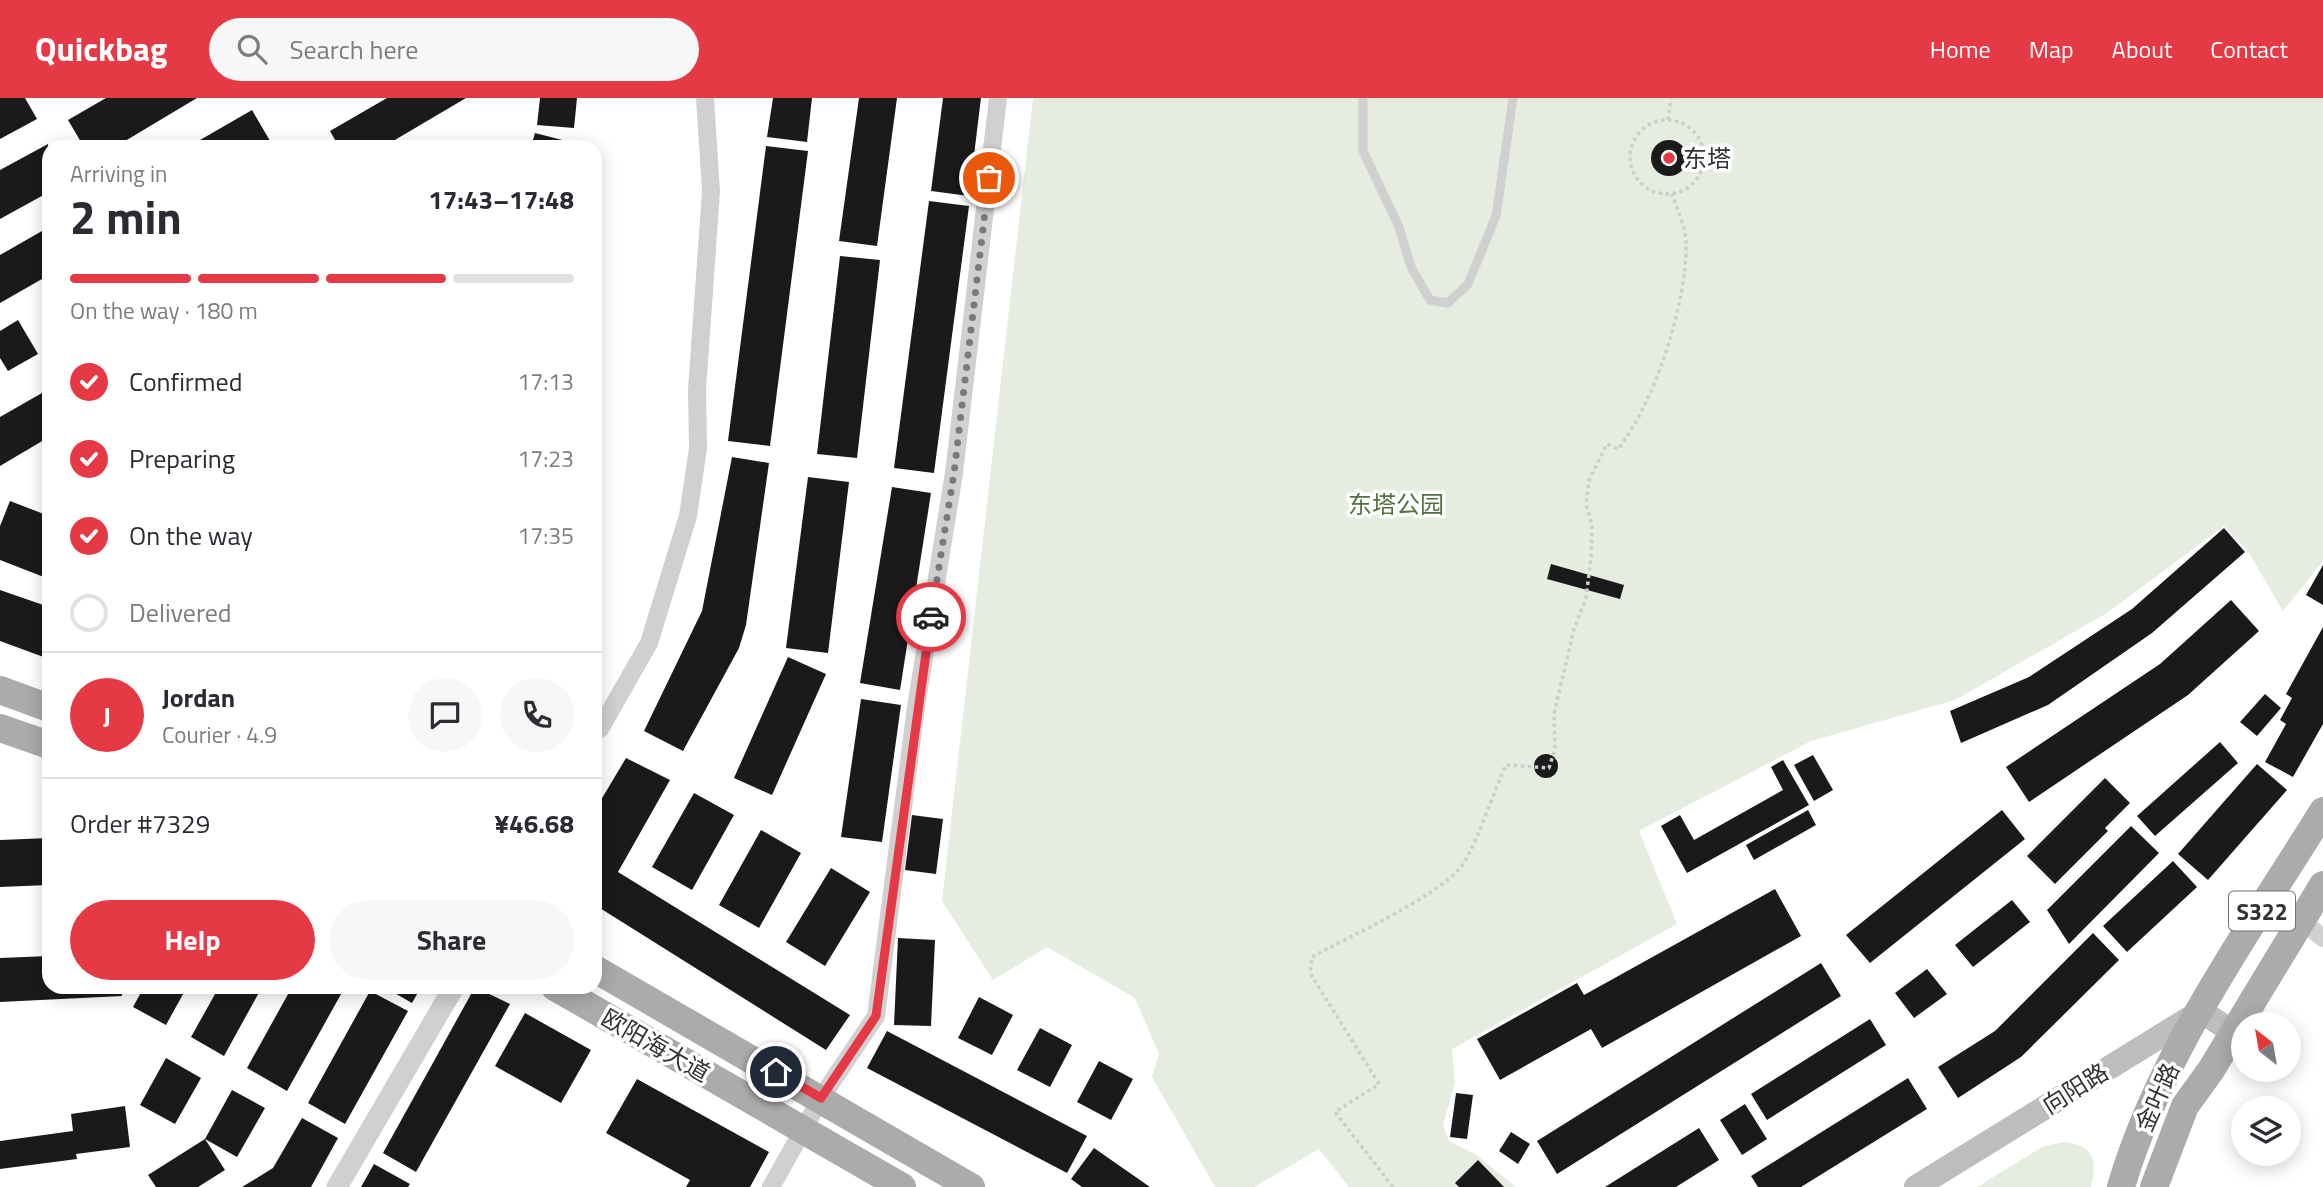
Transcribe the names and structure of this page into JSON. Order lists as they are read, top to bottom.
{
  "streets": {
    "main road": [
      "S322",
      "欧阳海大道",
      "向阳路",
      "金叶路"
    ]
  },
  "crossings": [
    ["S322", "向阳路"],
    ["S322", "金叶路"],
    ["向阳路", "金叶路"]
  ],
  "parks": ["东塔公园"],
  "places": ["东塔"],
  "north": "top left",
  "page": {
    "header": "Quickbag",
    "search": "Search here",
    "nav": [
      "Home",
      "Map",
      "About",
      "Contact"
    ],
    "heading": ["2 min", "Arriving in", "17:43–17:48"],
    "panel": [
      "Jordan",
      "Courier · 4.9",
      "Order #7329",
      "¥46.68"
    ],
    "bar": "On the way · 180 m",
    "list": [
      ["Confirmed", "17:13"],
      ["Preparing", "17:23"],
      ["On the way", "17:35"],
      "Delivered"
    ],
    "round": "J",
    "buttons": ["Help", "Share"]
  }
}
